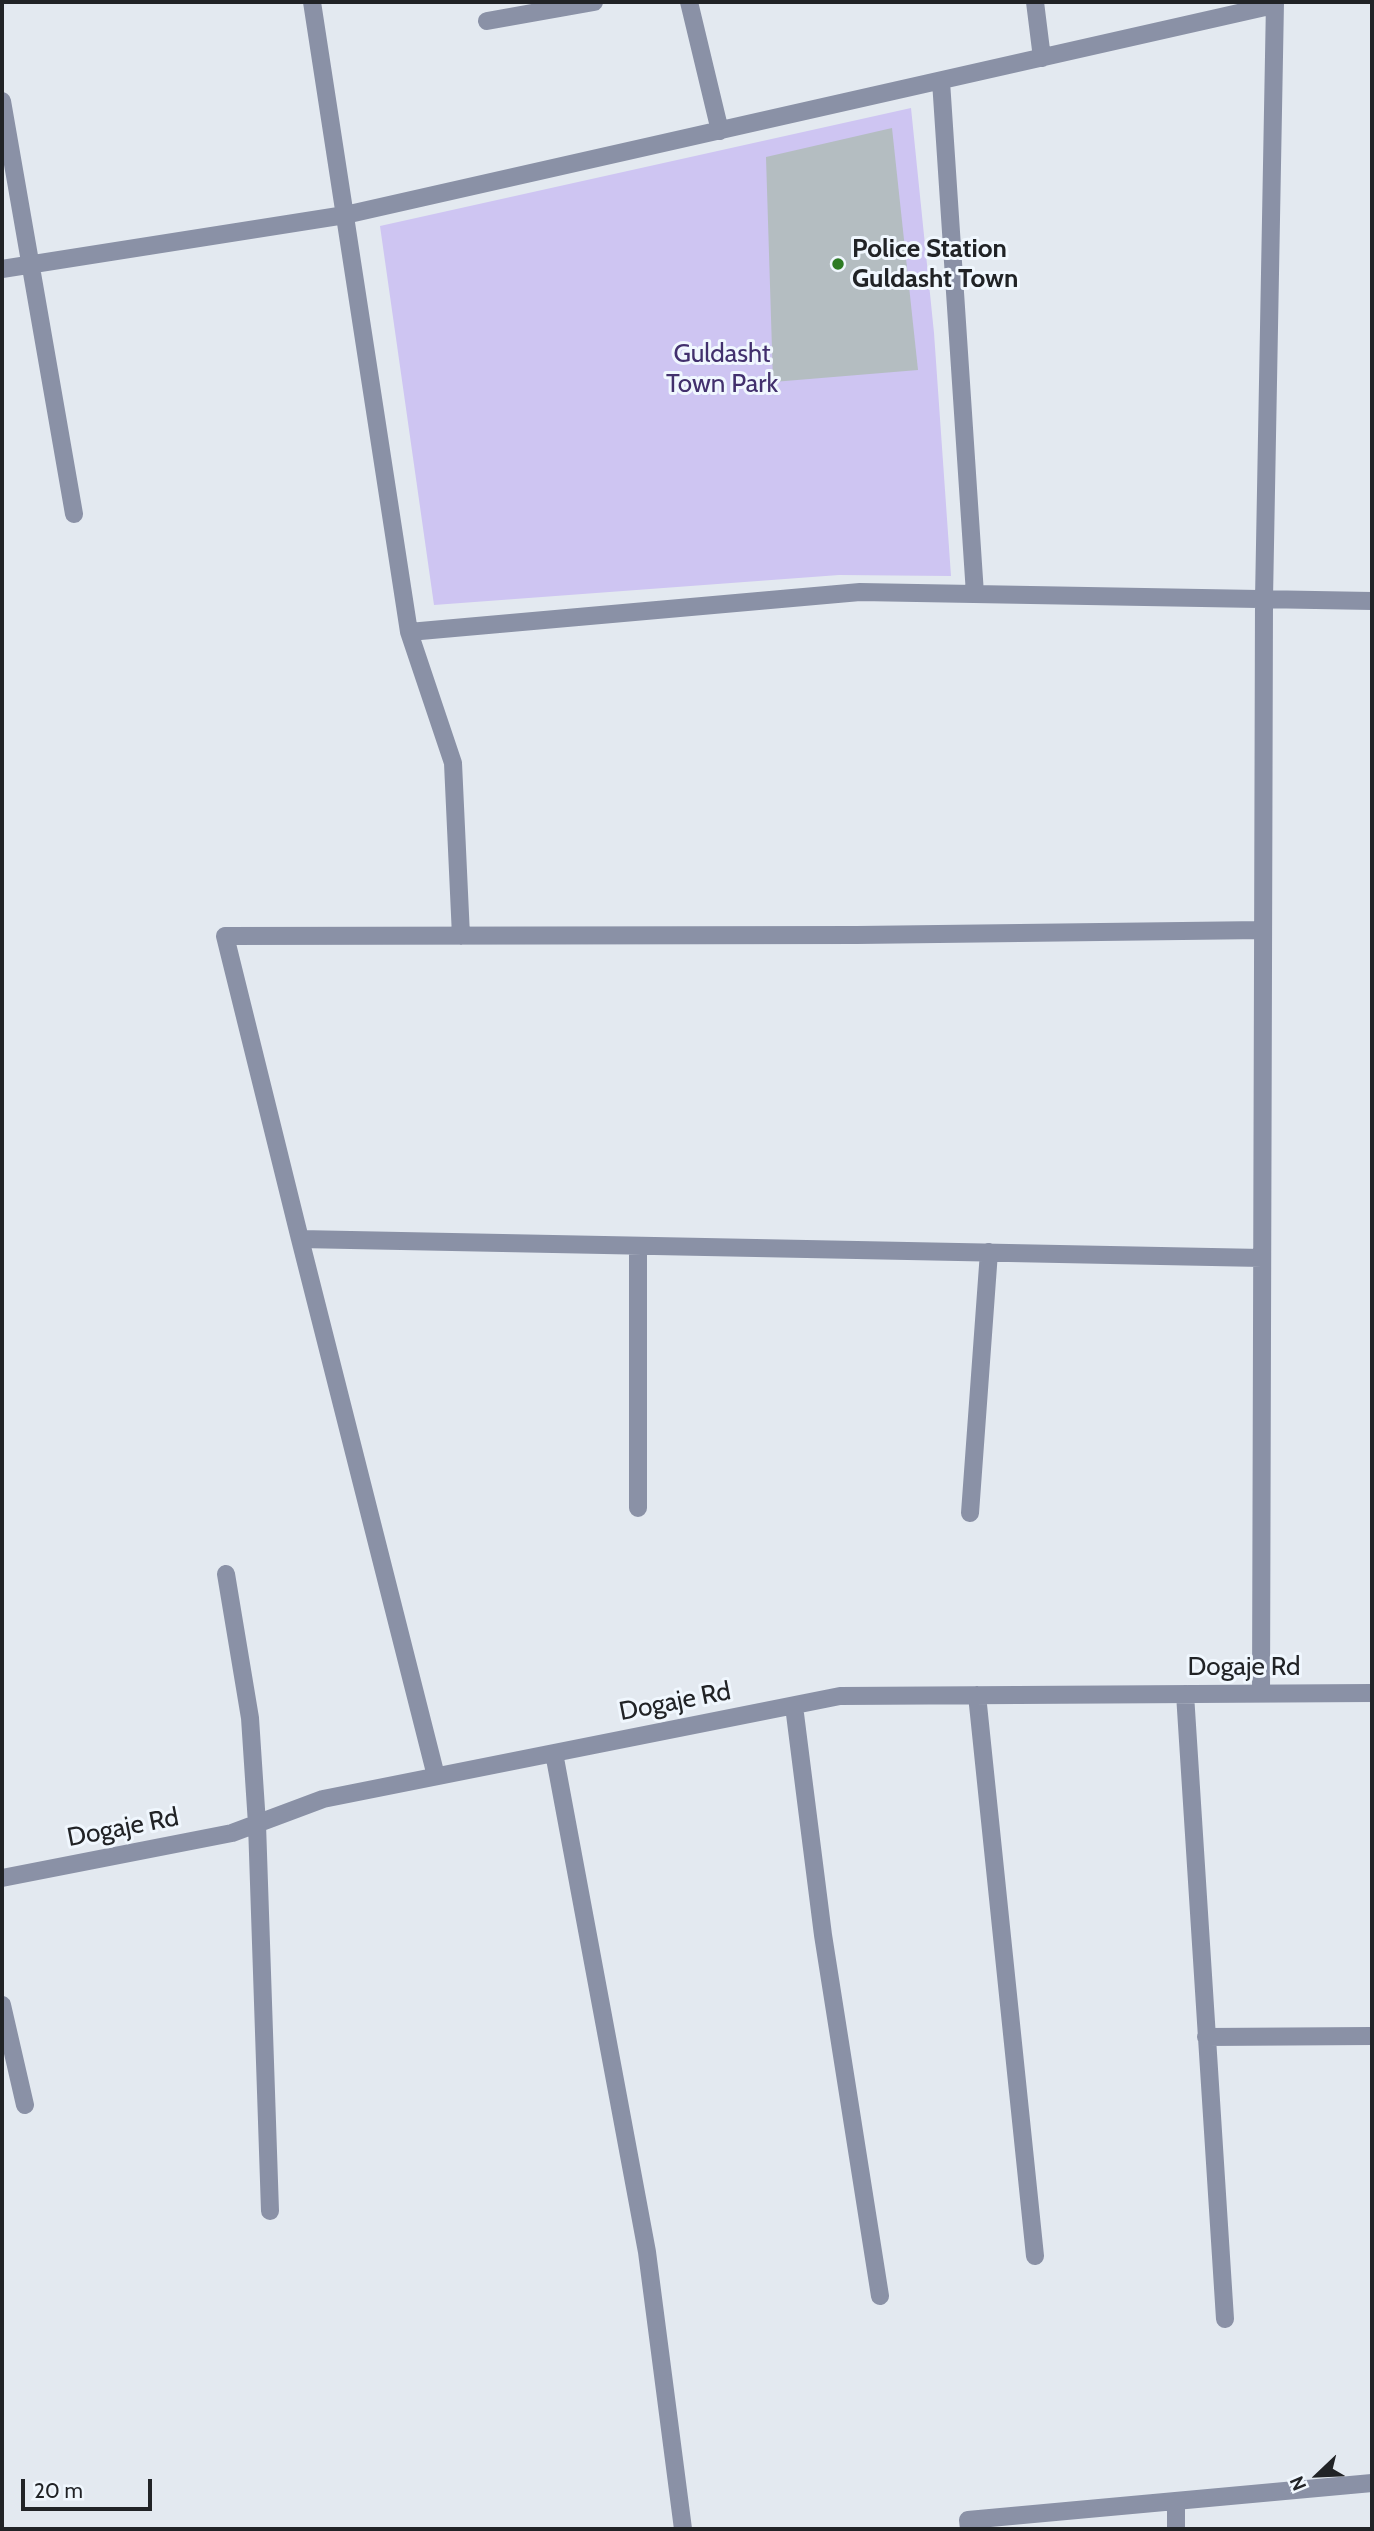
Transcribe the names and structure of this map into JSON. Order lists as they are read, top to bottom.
{
  "streets": {
    "street": ["Dogaje Rd"]
  },
  "parks": ["Guldasht Town Park"],
  "places": ["Police Station Guldasht Town"],
  "scale_bar": "20 m",
  "north": "bottom left"
}
